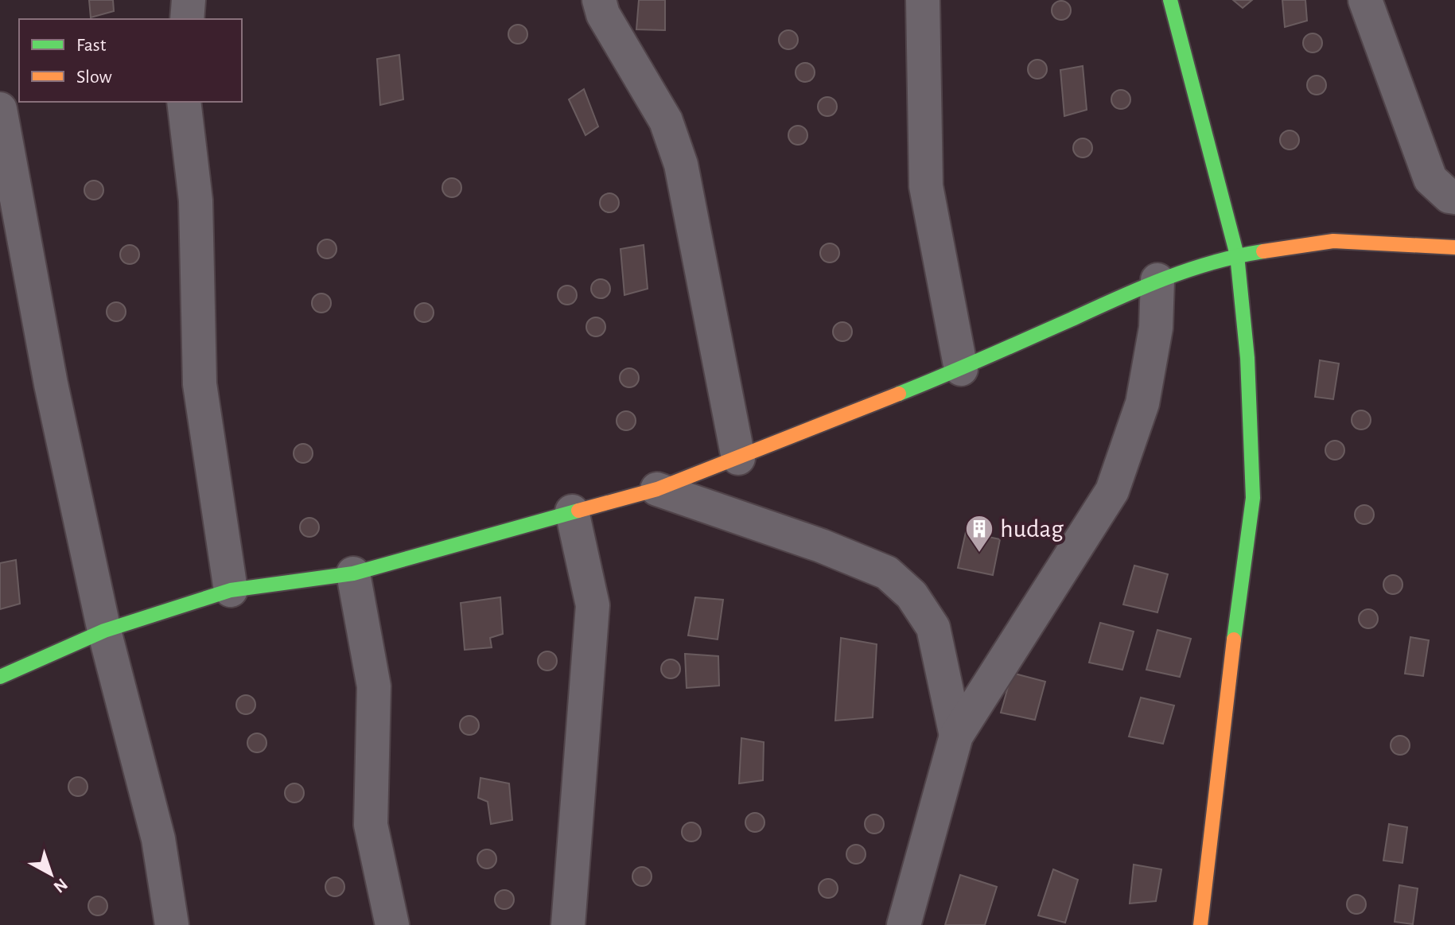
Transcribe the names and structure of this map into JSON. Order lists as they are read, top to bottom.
{
  "places": {
    "building": ["hudag"]
  },
  "legend": ["Fast", "Slow"],
  "north": "bottom right"
}
